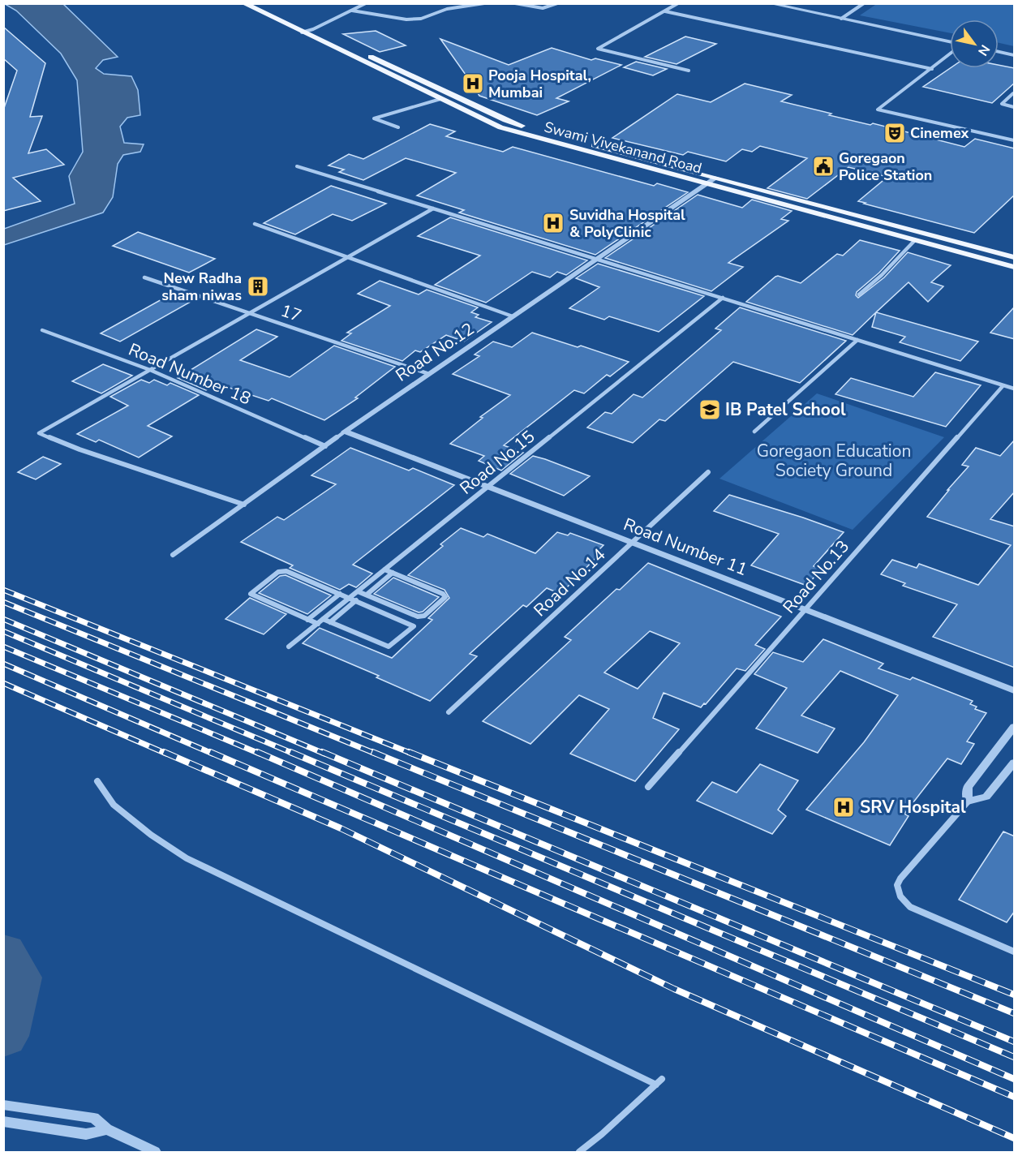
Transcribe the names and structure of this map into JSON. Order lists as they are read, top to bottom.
{
  "streets": {
    "main road": ["Swami Vivekanand Road"],
    "street": [
      "17",
      "Road No.12",
      "Road Number 18",
      "Road No.15",
      "Road Number 11",
      "Road No.13",
      "Road No.14"
    ]
  },
  "crossings": [
    ["Swami Vivekanand Road", "Road No.12"],
    ["17", "Road No.12"],
    ["Road No.12", "Road Number 18"],
    ["Road No.12", "Road Number 11"],
    ["Road No.15", "Road Number 11"],
    ["Road Number 11", "Road No.13"],
    ["Road Number 11", "Road No.14"]
  ],
  "parks": ["Goregaon Education Society Ground"],
  "places": {
    "hospital": ["Pooja Hospital, Mumbai", "Suvidha Hospital & PolyClinic", "SRV Hospital"],
    "theatre": ["Cinemex"],
    "public building": ["Goregaon Police Station"],
    "building": ["New Radha sham niwas"],
    "school or university": ["IB Patel School"]
  },
  "north": "bottom right"
}
